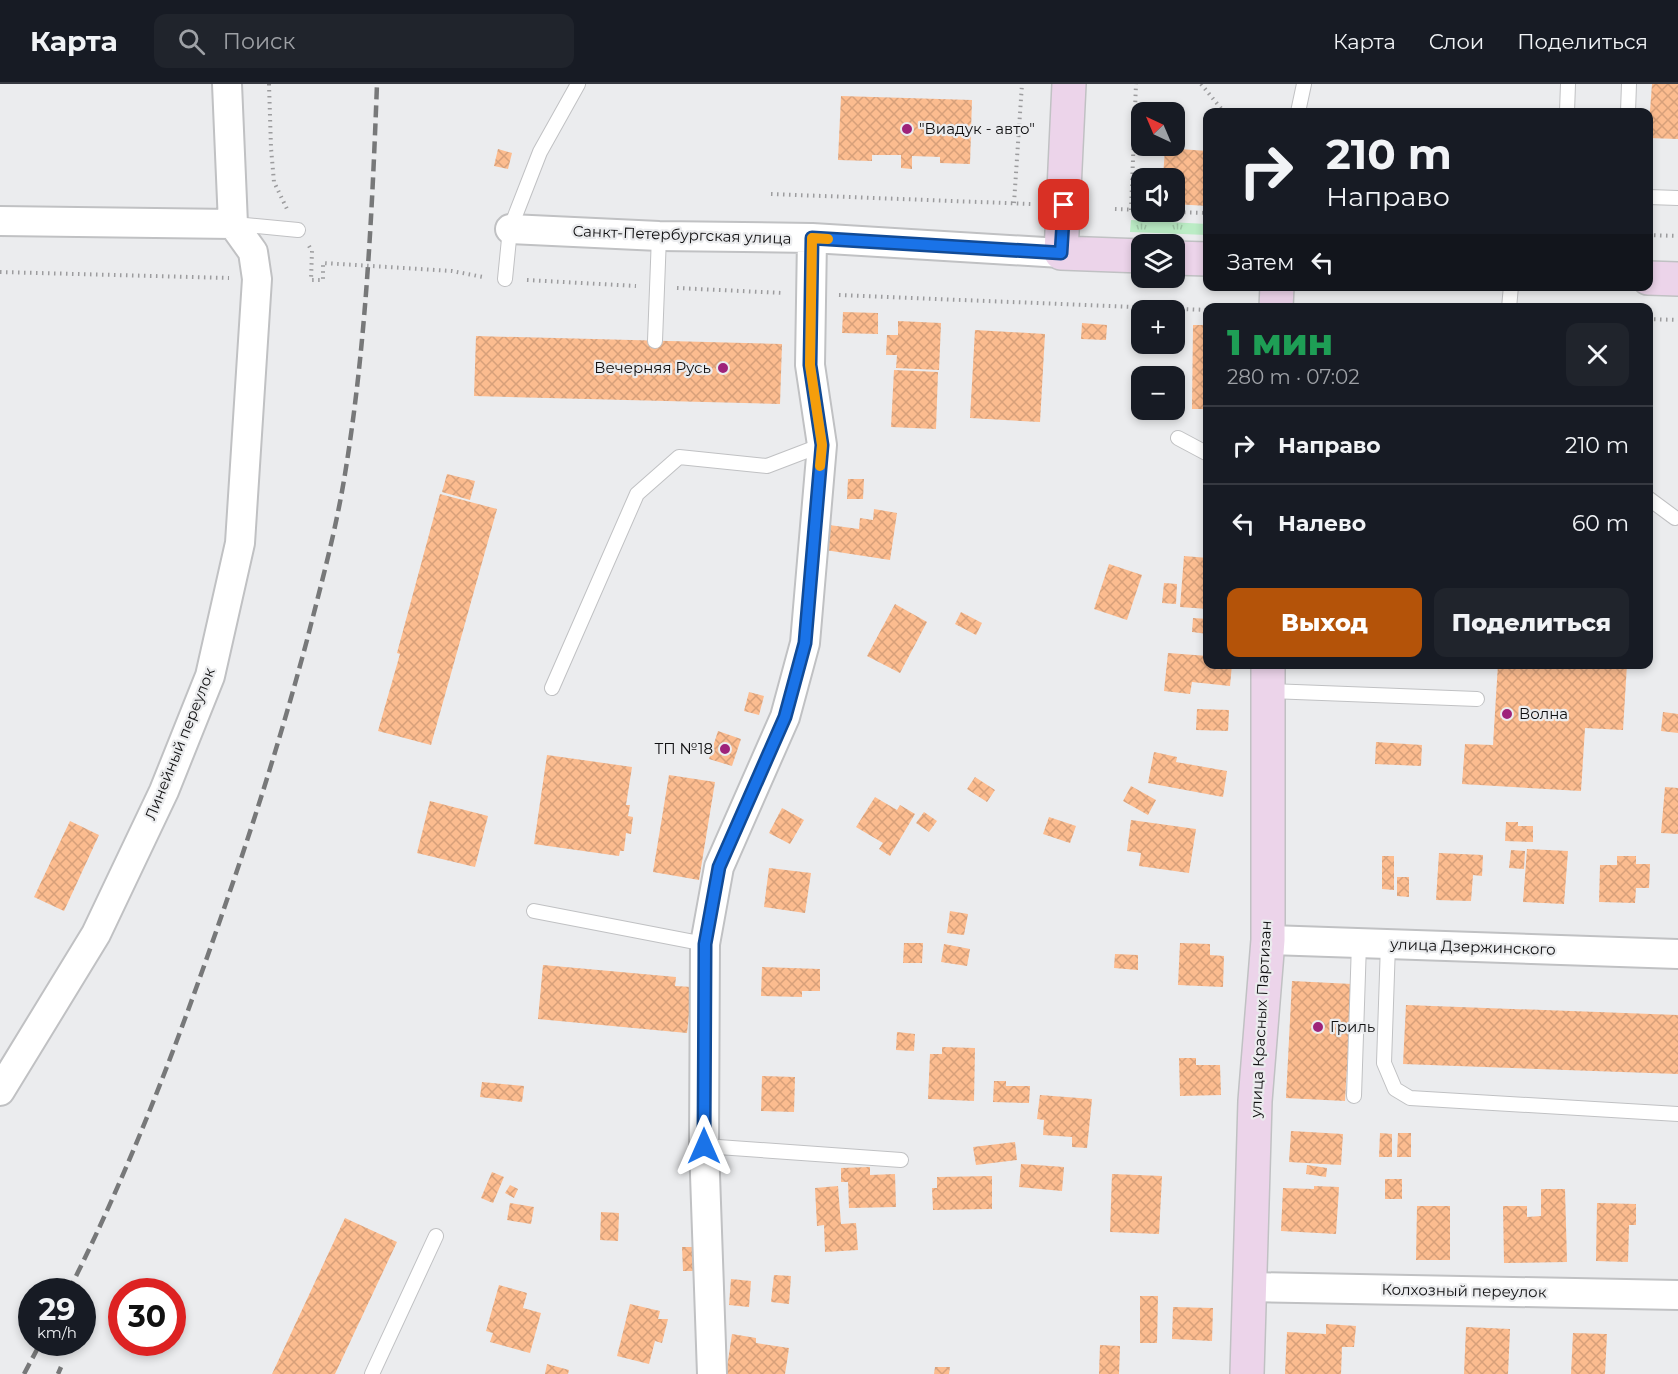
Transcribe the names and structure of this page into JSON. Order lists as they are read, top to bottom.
{
  "streets": {
    "street": [
      "Санкт-Петербургская улица",
      "Линейный переулок",
      "улица Дзержинского",
      "улица Красных Партизан",
      "Колхозный переулок"
    ]
  },
  "crossings": [
    ["улица Дзержинского", "улица Красных Партизан"],
    ["улица Красных Партизан", "Колхозный переулок"]
  ],
  "places": [
    "\"Виадук - авто\"",
    "Вечерняя Русь",
    "Волна",
    "ТП №18",
    "Гриль"
  ],
  "north": "top left",
  "page": {
    "header": "Карта",
    "search": "Поиск",
    "nav": ["Карта", "Слои", "Поделиться"],
    "map_buttons": ["+", "−"],
    "turn": ["210 m", "Направо"],
    "then": "Затем",
    "heading": ["1 мин", "280 m · 07:02"],
    "list": [
      {
        "name": "Направо",
        "value": "210 m"
      },
      {
        "name": "Налево",
        "value": "60 m"
      }
    ],
    "buttons": ["Выход", "Поделиться"],
    "speed": "29 km/h",
    "limit": "30"
  }
}
